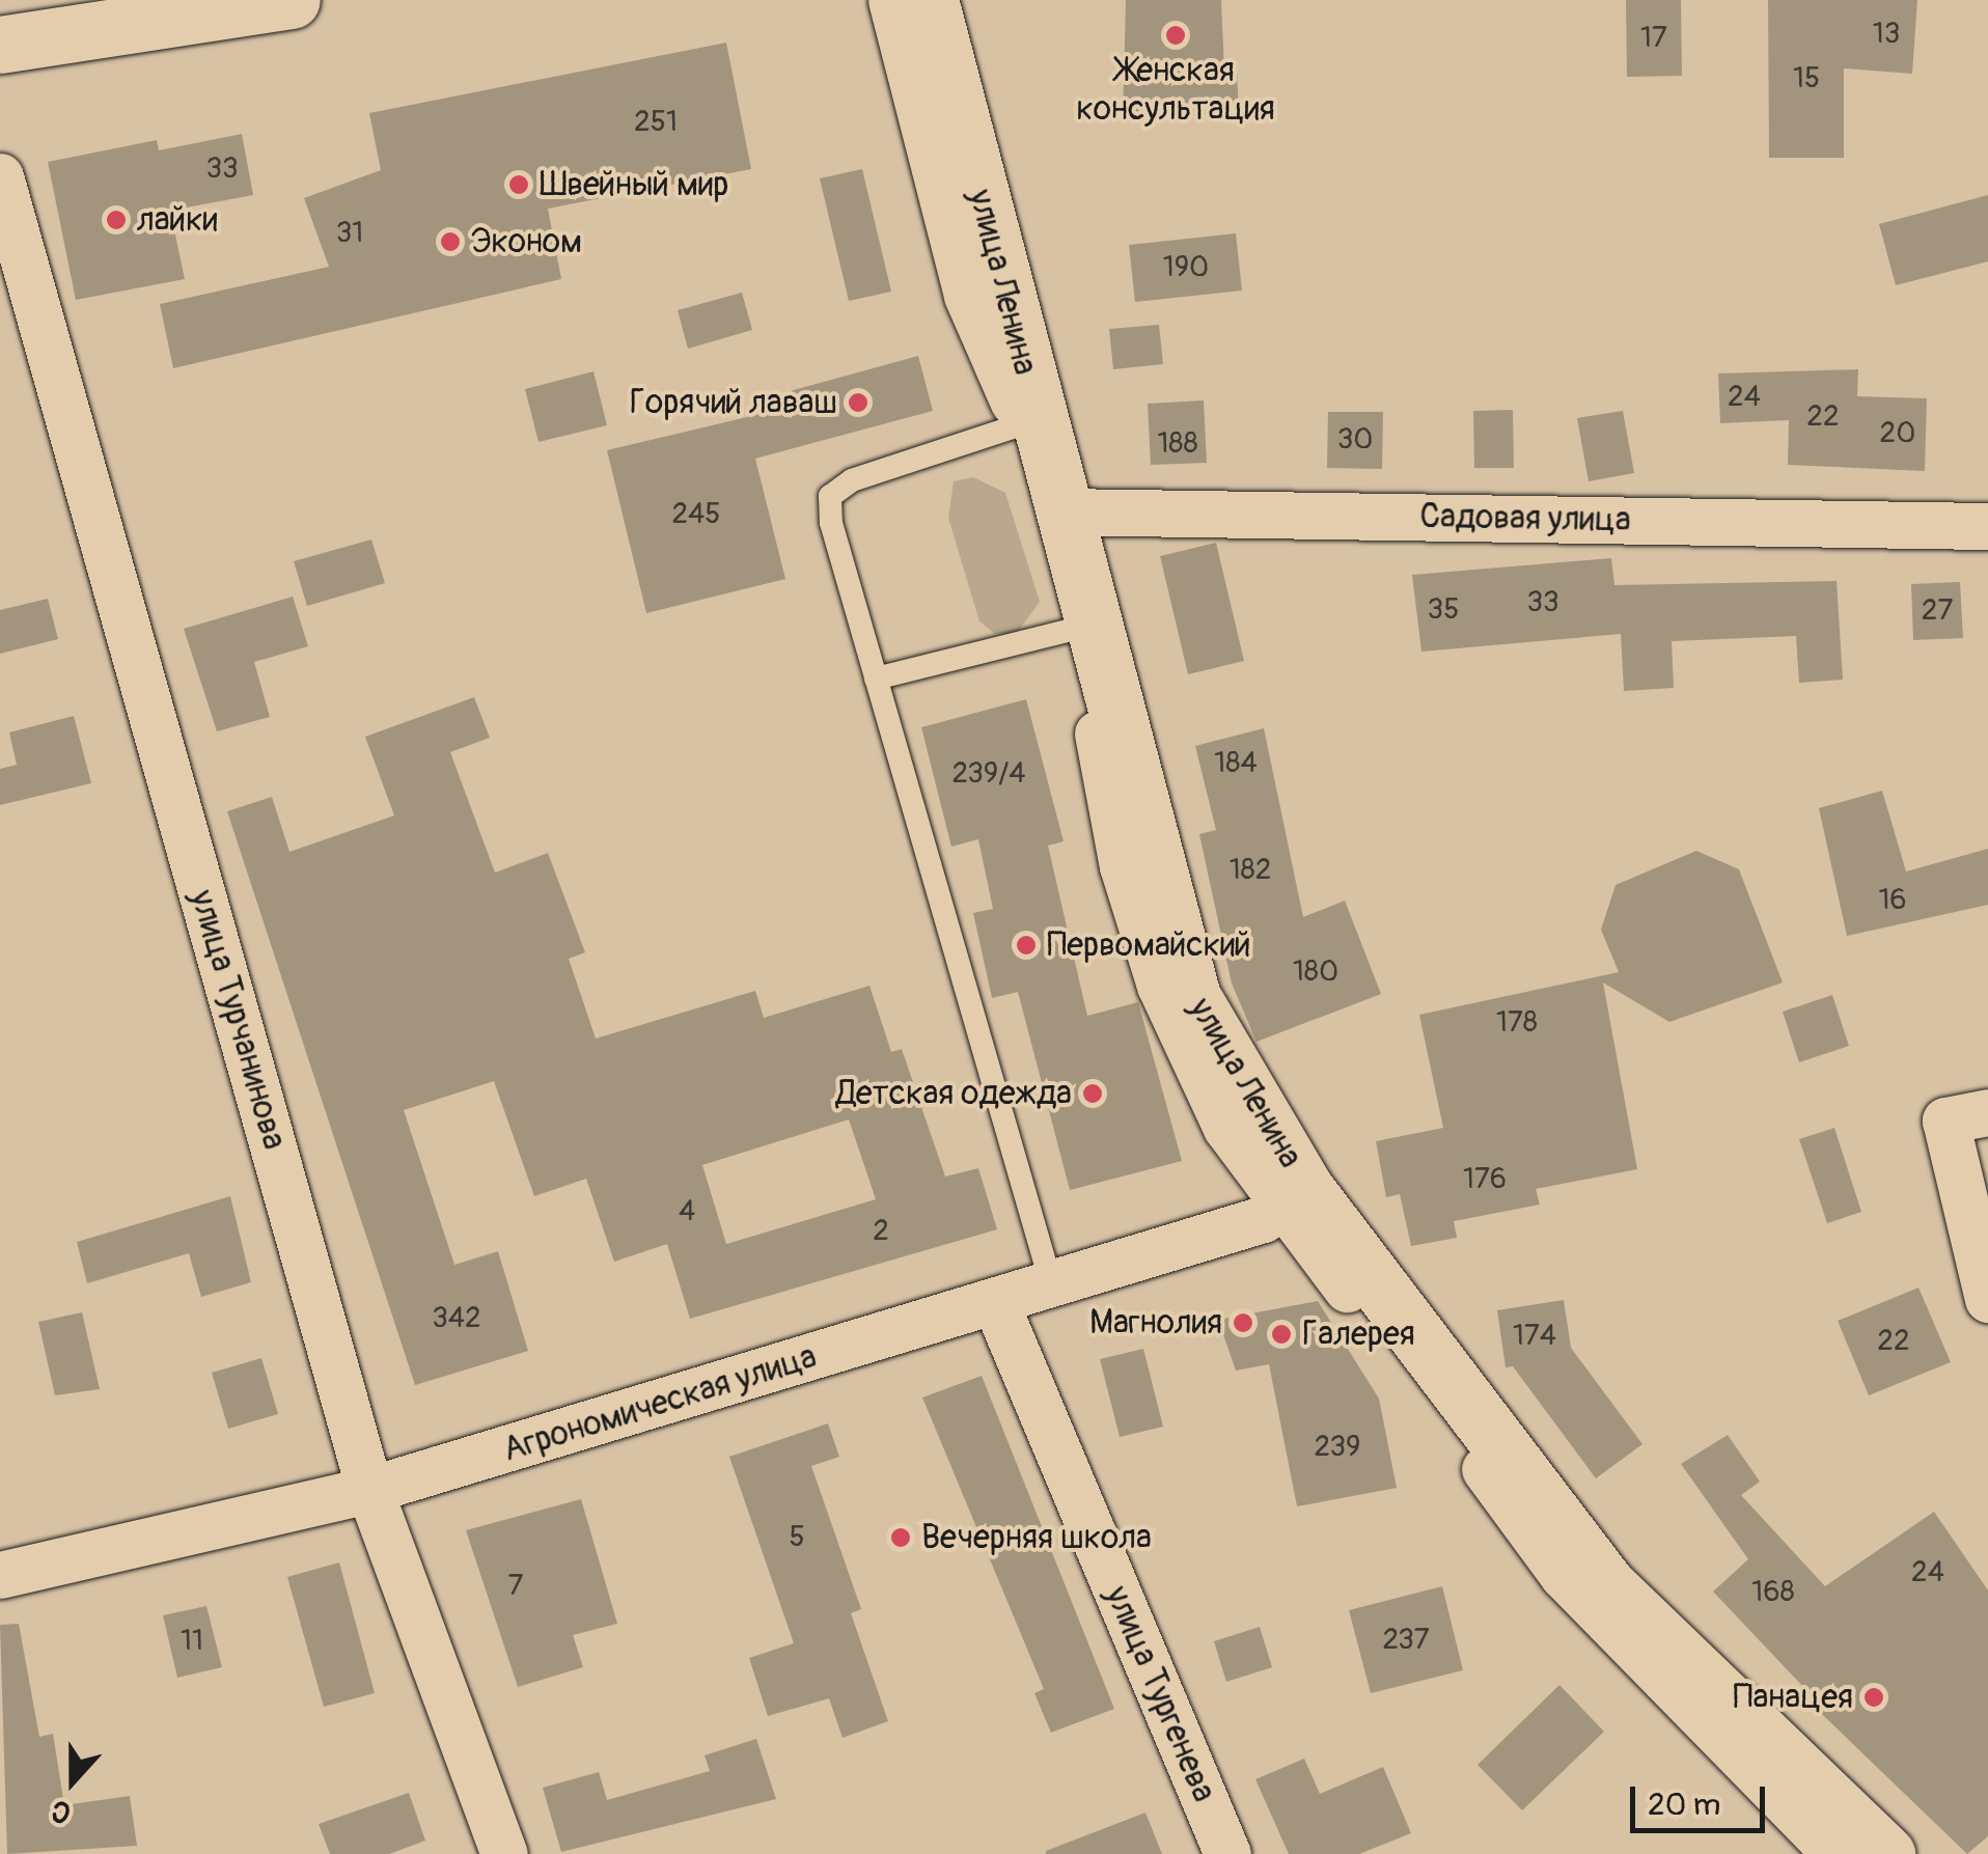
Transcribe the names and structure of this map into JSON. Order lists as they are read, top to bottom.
{
  "streets": {
    "street": [
      "улица Ленина",
      "Садовая улица",
      "улица Турчанинова",
      "Агрономическая улица",
      "улица Тургенева"
    ]
  },
  "crossings": [
    ["улица Ленина", "Садовая улица"],
    ["улица Ленина", "Агрономическая улица"],
    ["улица Турчанинова", "Агрономическая улица"],
    ["Агрономическая улица", "улица Тургенева"]
  ],
  "places": [
    "Женская консультация",
    "Швейный мир",
    "лайки",
    "Эконом",
    "Горячий лаваш",
    "Первомайский",
    "Детская одежда",
    "Магнолия",
    "Галерея",
    "Вечерняя школа",
    "Панацея"
  ],
  "house_numbers": [
    "13",
    "17",
    "15",
    "251",
    "33",
    "31",
    "190",
    "24",
    "22",
    "20",
    "30",
    "188",
    "245",
    "33",
    "35",
    "27",
    "184",
    "239/4",
    "182",
    "16",
    "180",
    "178",
    "176",
    "4",
    "2",
    "342",
    "174",
    "22",
    "239",
    "5",
    "24",
    "7",
    "168",
    "237",
    "11"
  ],
  "scale_bar": "20 m",
  "north": "bottom"
}
